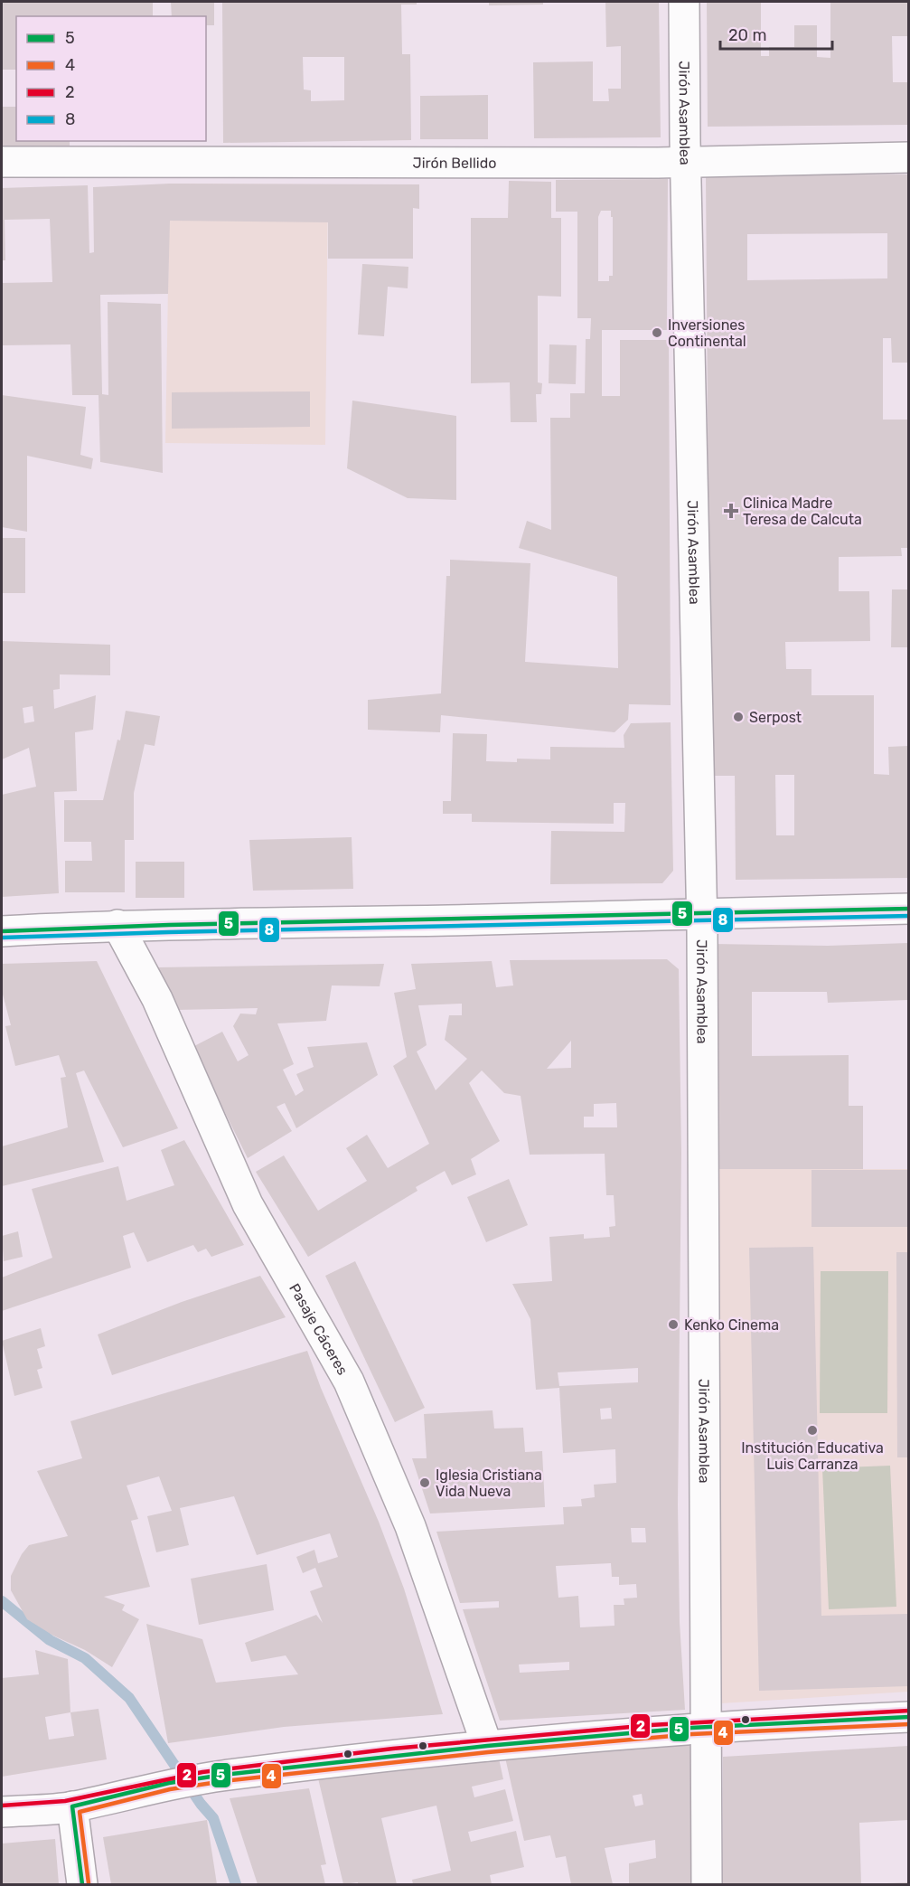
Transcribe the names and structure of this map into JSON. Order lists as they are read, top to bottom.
{
  "streets": {
    "street": ["Jirón Asamblea", "Jirón Bellido", "Pasaje Cáceres"]
  },
  "crossings": [
    ["Jirón Asamblea", "Jirón Bellido"]
  ],
  "places": {
    "other": [
      "Inversiones Continental",
      "Serpost",
      "Kenko Cinema",
      "Institución Educativa Luis Carranza",
      "Iglesia Cristiana Vida Nueva"
    ],
    "health": ["Clinica Madre Teresa de Calcuta"]
  },
  "lines": [
    "transit line 5",
    "transit line 8",
    "transit line 2",
    "transit line 4"
  ],
  "legend": [
    "5",
    "4",
    "2",
    "8"
  ],
  "scale_bar": "20 m"
}
